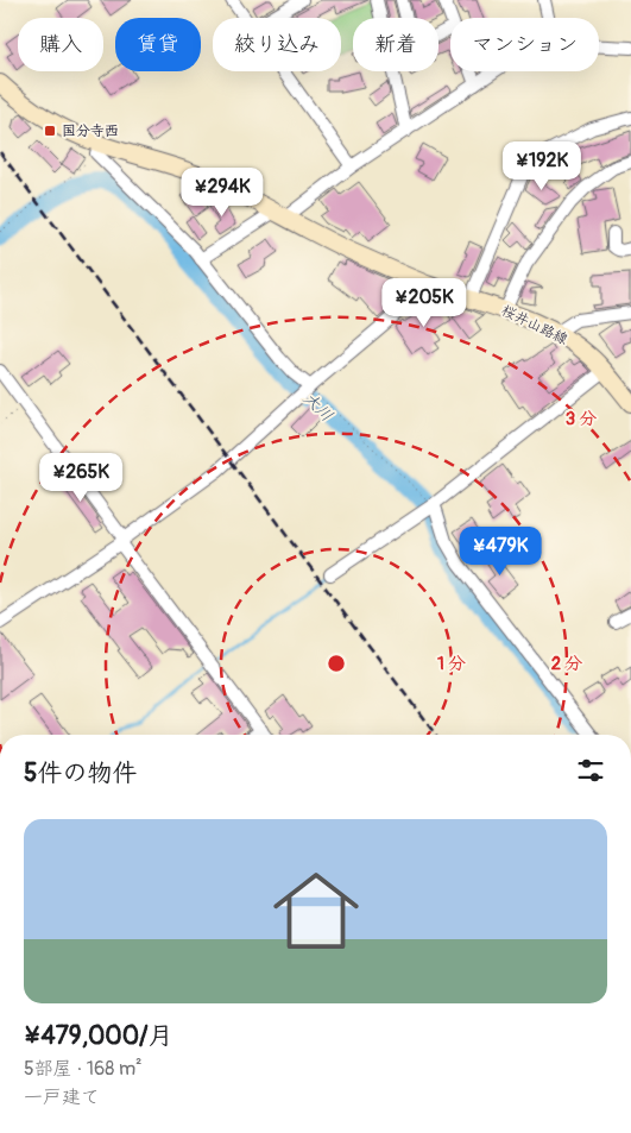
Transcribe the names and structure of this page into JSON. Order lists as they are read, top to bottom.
{
  "streets": {
    "main road": ["桜井山路線"]
  },
  "water": ["大川"],
  "places": {
    "transit": ["国分寺西"]
  },
  "page": {
    "chip": [
      "購入",
      "賃貸",
      "絞り込み",
      "新着",
      "マンション"
    ],
    "price": [
      "¥192K",
      "¥294K",
      "¥205K",
      "¥265K",
      "¥479K"
    ],
    "heading": "5件の物件",
    "list": [
      {
        "name": "¥479,000/月",
        "note": "5部屋 · 168 m² · 一戸建て"
      }
    ]
  },
  "rings": ["3 分", "1 分", "2 分"]
}
